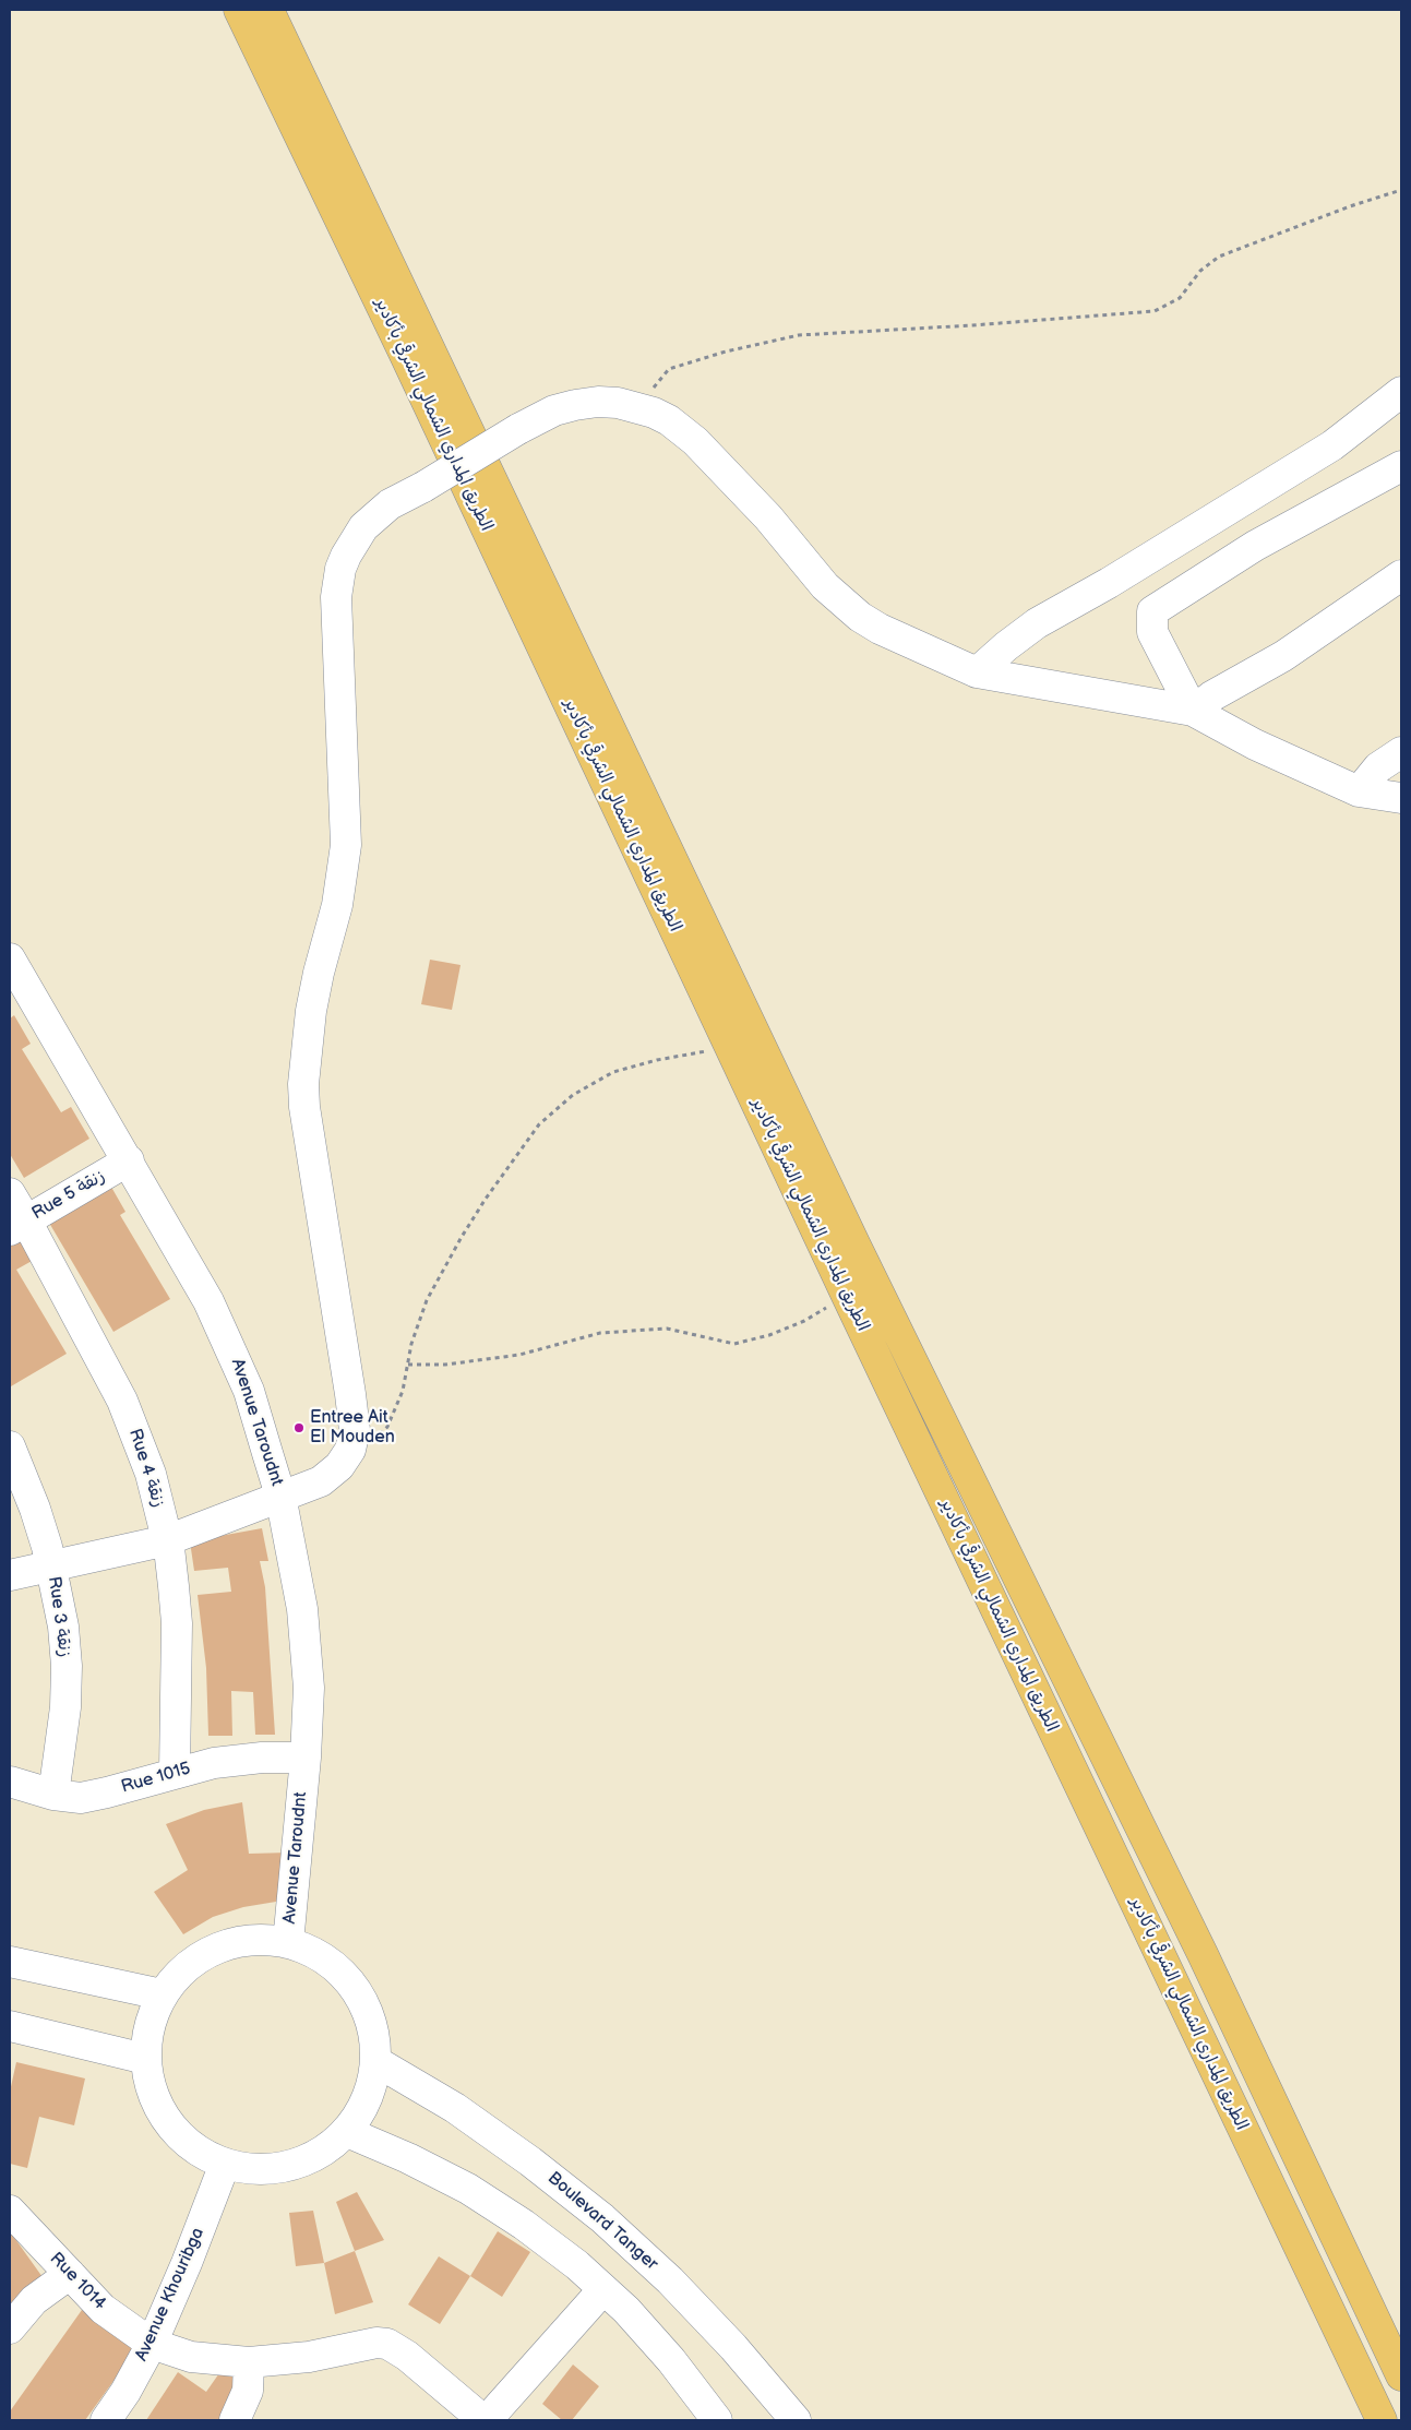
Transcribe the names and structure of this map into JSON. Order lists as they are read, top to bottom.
{
  "streets": {
    "highway": ["الطريق المداري الشمالي الشرقي بأكادير"],
    "street": [
      "Rue 5 زنقة",
      "Avenue Taroudnt",
      "Rue 4 زنقة",
      "Rue 3 زنقة",
      "Rue 1015",
      "Boulevard Tanger",
      "Rue 1014",
      "Avenue Khouribga"
    ]
  },
  "crossings": [
    ["Rue 5 زنقة", "Avenue Taroudnt"],
    ["Rue 5 زنقة", "Rue 4 زنقة"],
    ["Avenue Taroudnt", "Rue 1015"],
    ["Rue 4 زنقة", "Rue 1015"],
    ["Rue 3 زنقة", "Rue 1015"],
    ["Rue 1014", "Avenue Khouribga"]
  ],
  "places": ["Entree Ait El Mouden"]
}
